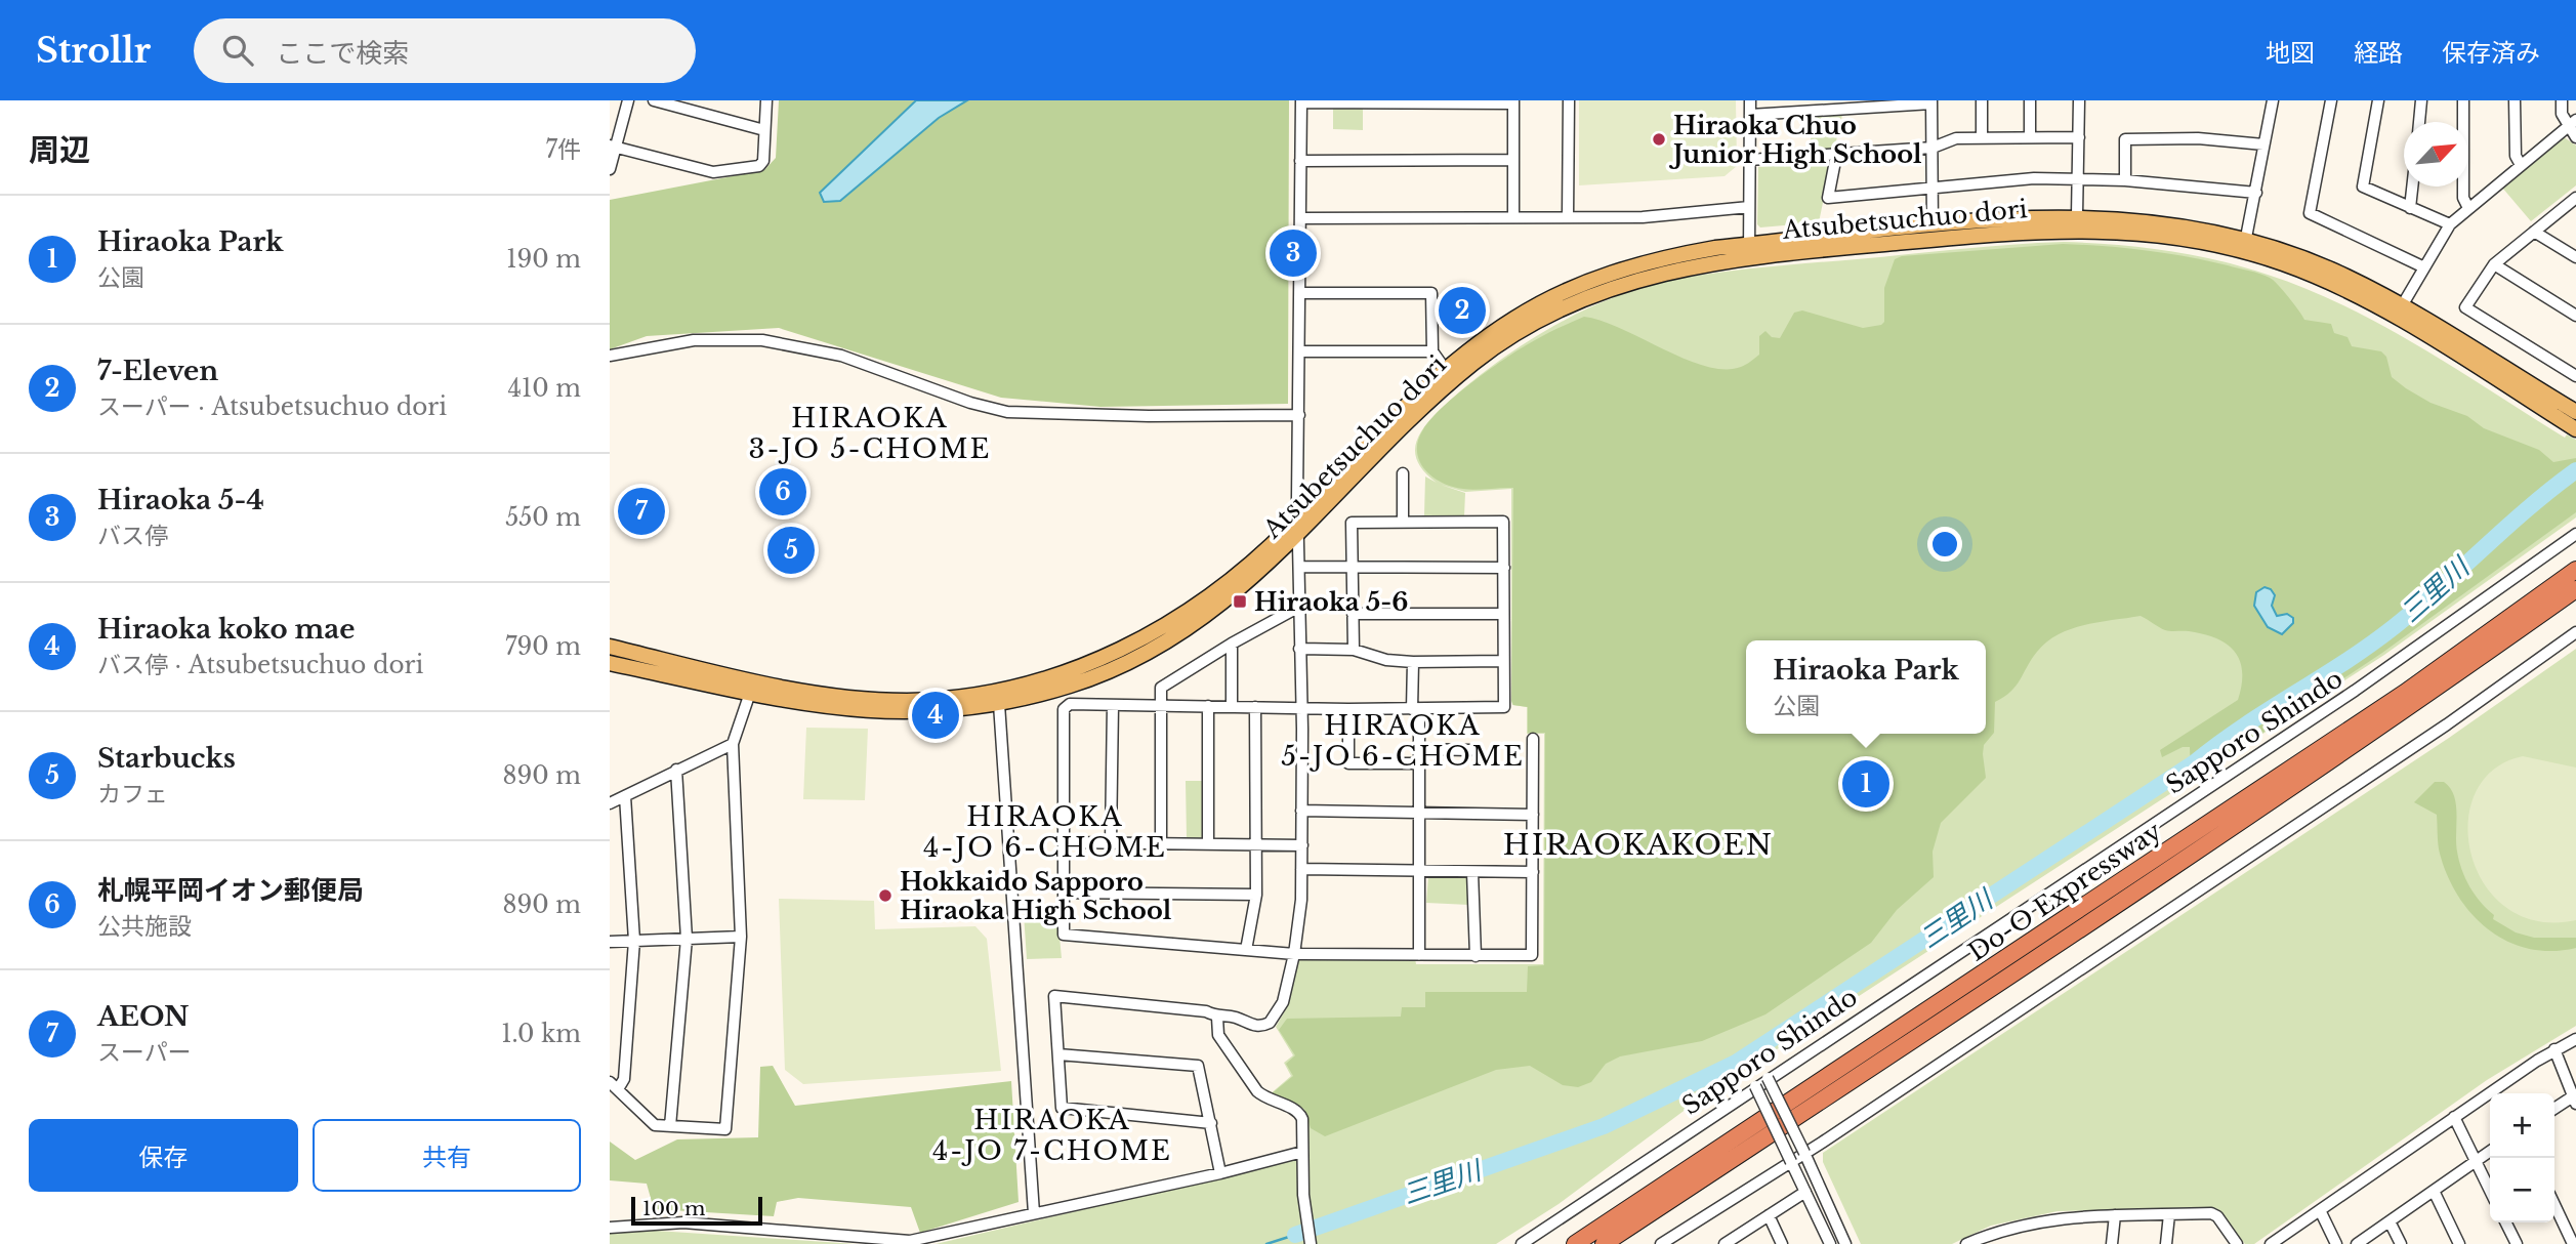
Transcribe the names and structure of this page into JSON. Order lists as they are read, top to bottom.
{
  "streets": {
    "highway": ["Do-O Expressway"],
    "main road": ["Atsubetsuchuo dori"],
    "street": ["Sapporo Shindo"]
  },
  "districts": [
    "HIRAOKA 3-JO 5-CHOME",
    "HIRAOKA 5-JO 6-CHOME",
    "HIRAOKA 4-JO 6-CHOME",
    "HIRAOKAKOEN",
    "HIRAOKA 4-JO 7-CHOME"
  ],
  "water": ["三里川"],
  "places": {
    "other": ["Hiraoka Chuo Junior High School", "Hokkaido Sapporo Hiraoka High School"],
    "transit": ["Hiraoka 5-6"]
  },
  "scale_bar": "100 m",
  "north": "top right",
  "page": {
    "header": "Strollr",
    "search": "ここで検索",
    "nav": ["地図", "経路", "保存済み"],
    "heading": ["周辺", "7件"],
    "list": [
      {
        "mark": "1",
        "name": "Hiraoka Park",
        "note": "公園",
        "value": "190 m"
      },
      {
        "mark": "2",
        "name": "7-Eleven",
        "note": "スーパー · Atsubetsuchuo dori",
        "value": "410 m"
      },
      {
        "mark": "3",
        "name": "Hiraoka 5-4",
        "note": "バス停",
        "value": "550 m"
      },
      {
        "mark": "4",
        "name": "Hiraoka koko mae",
        "note": "バス停 · Atsubetsuchuo dori",
        "value": "790 m"
      },
      {
        "mark": "5",
        "name": "Starbucks",
        "note": "カフェ",
        "value": "890 m"
      },
      {
        "mark": "6",
        "name": "札幌平岡イオン郵便局",
        "note": "公共施設",
        "value": "890 m"
      },
      {
        "mark": "7",
        "name": "AEON",
        "note": "スーパー",
        "value": "1.0 km"
      }
    ],
    "pins": [
      "3",
      "2",
      "6",
      "7",
      "5",
      "4",
      "1"
    ],
    "popup": ["Hiraoka Park", "公園"],
    "map_buttons": ["+", "−"],
    "buttons": ["保存", "共有"],
    "scale": "100 m"
  }
}
